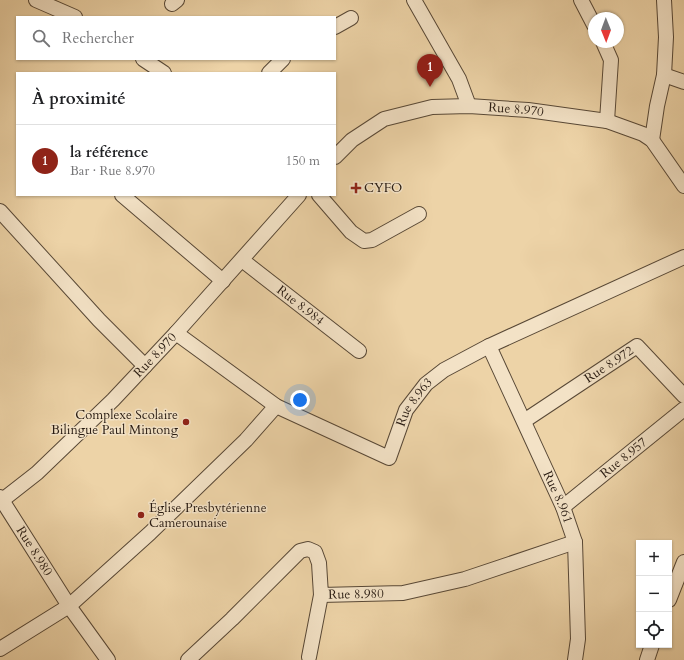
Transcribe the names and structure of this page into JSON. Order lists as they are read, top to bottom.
{
  "streets": {
    "street": [
      "Rue 8.970",
      "Rue 8.984",
      "Rue 8.972",
      "Rue 8.963",
      "Rue 8.957",
      "Rue 8.961",
      "Rue 8.980"
    ]
  },
  "crossings": [
    ["Rue 8.970", "Rue 8.984"],
    ["Rue 8.970", "Rue 8.963"],
    ["Rue 8.970", "Rue 8.980"],
    ["Rue 8.972", "Rue 8.961"],
    ["Rue 8.963", "Rue 8.961"],
    ["Rue 8.957", "Rue 8.961"],
    ["Rue 8.961", "Rue 8.980"]
  ],
  "places": {
    "health": ["CYFO"],
    "other": ["Complexe Scolaire Bilingue Paul Mintong", "Église Presbytérienne Camerounaise"]
  },
  "north": "bottom",
  "page": {
    "search": "Rechercher",
    "pins": "1",
    "heading": "À proximité",
    "list": [
      {
        "mark": "1",
        "name": "la référence",
        "note": "Bar · Rue 8.970",
        "value": "150 m"
      }
    ],
    "map_buttons": ["+", "−"]
  }
}
